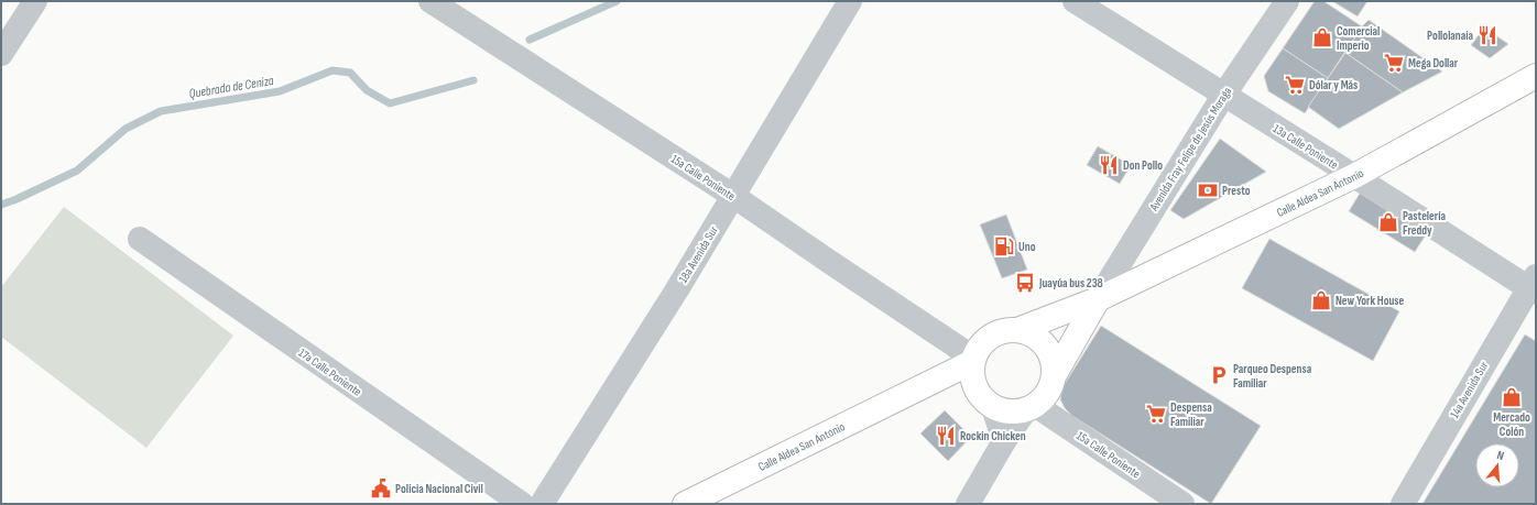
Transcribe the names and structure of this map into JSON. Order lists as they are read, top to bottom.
{
  "streets": {
    "main road": ["Calle Aldea San Antonio"],
    "street": [
      "13a Calle Poniente",
      "Avenida Fray Felipe de Jesús Moraga",
      "15a Calle Poniente",
      "18a Avenida Sur",
      "17a Calle Poniente",
      "14a Avenida Sur"
    ]
  },
  "crossings": [
    ["13a Calle Poniente", "Avenida Fray Felipe de Jesús Moraga"],
    ["13a Calle Poniente", "Calle Aldea San Antonio"],
    ["13a Calle Poniente", "14a Avenida Sur"],
    ["Avenida Fray Felipe de Jesús Moraga", "Calle Aldea San Antonio"],
    ["15a Calle Poniente", "Calle Aldea San Antonio"],
    ["15a Calle Poniente", "18a Avenida Sur"]
  ],
  "water": ["Quebrada de Ceniza"],
  "places": {
    "restaurant": ["Pollolanaia", "Don Pollo", "Rockin Chicken"],
    "shop": [
      "Comercial Imperio",
      "Pastelería Freddy",
      "New York House",
      "Mercado Colón"
    ],
    "supermarket": ["Mega Dollar", "Dólar y Más", "Despensa Familiar"],
    "bank": ["Presto"],
    "fuel station": ["Uno"],
    "bus stop": ["Juayúa bus 238"],
    "parking": ["Parqueo Despensa Familiar"],
    "public building": ["Policia Nacional Civil"]
  },
  "north": "top"
}
